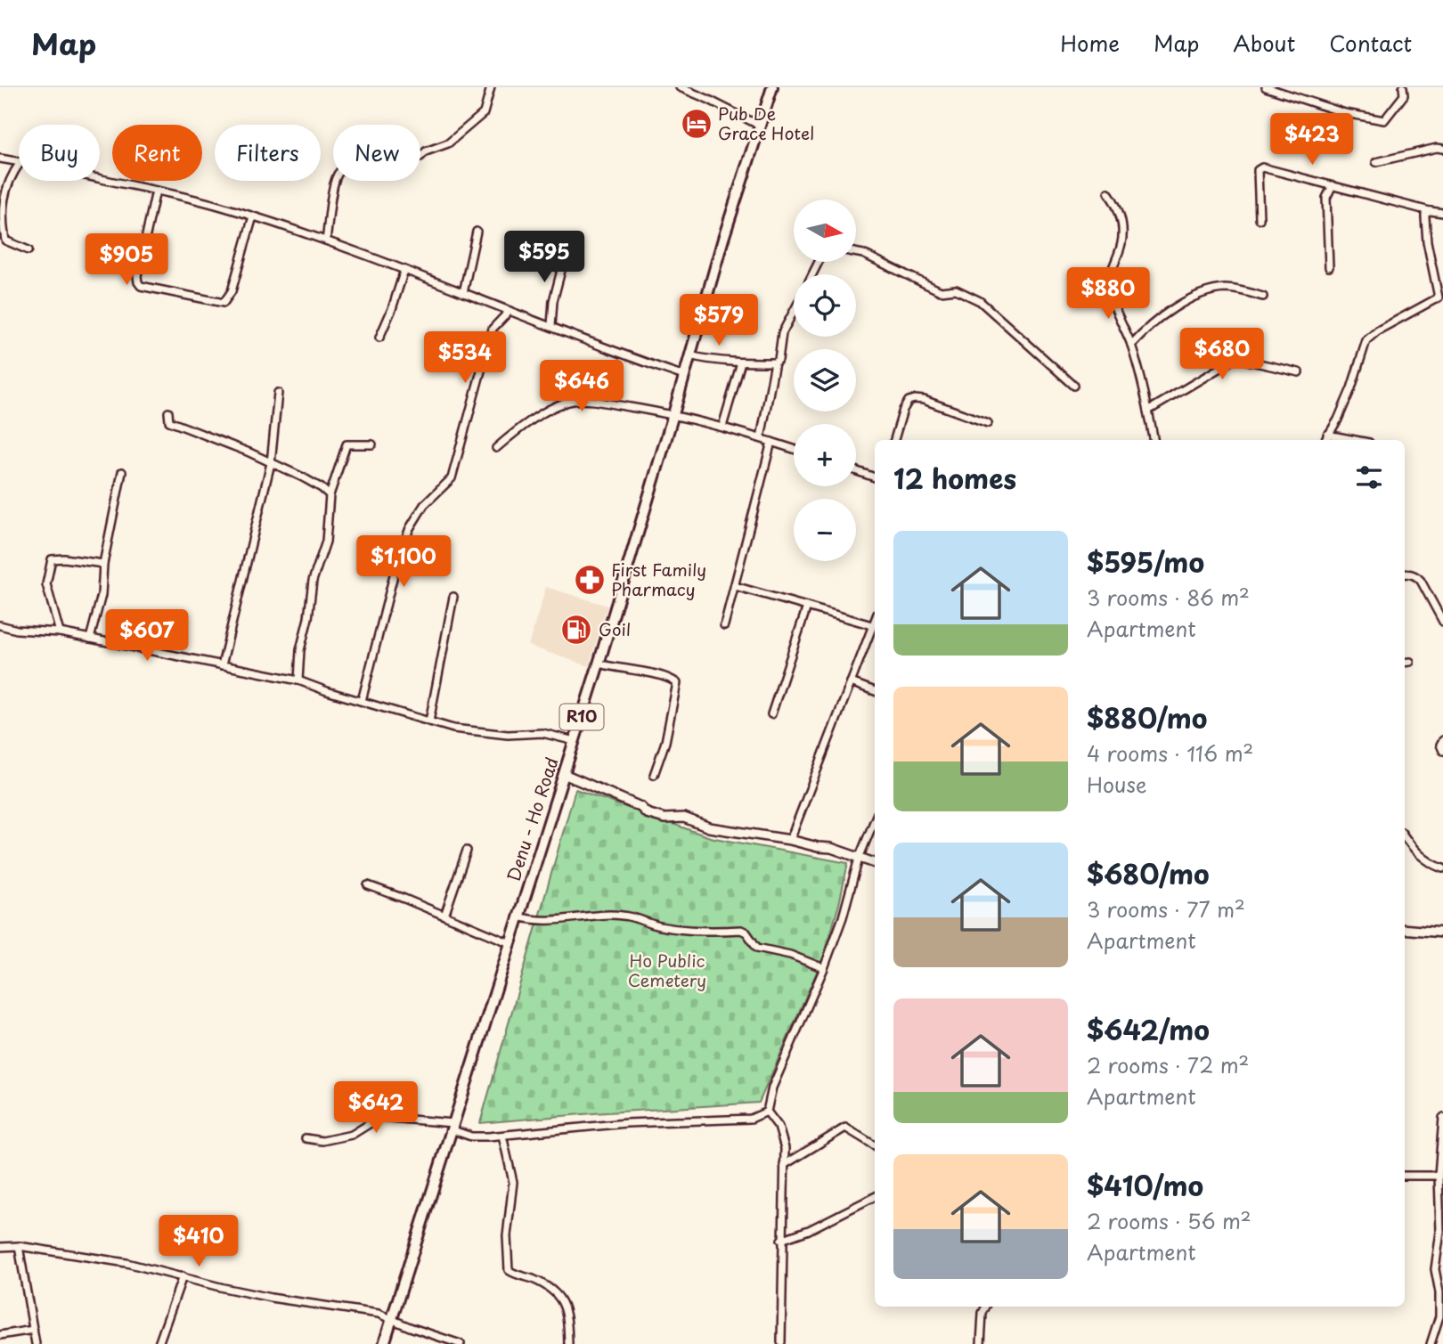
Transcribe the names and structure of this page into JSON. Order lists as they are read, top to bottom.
{
  "streets": {
    "main road": ["R10", "Denu - Ho Road"]
  },
  "parks": ["Ho Public Cemetery"],
  "places": {
    "hotel": ["Pub De Grace Hotel"],
    "pharmacy": ["First Family Pharmacy"],
    "fuel station": ["Goil"]
  },
  "north": "right",
  "page": {
    "header": "Map",
    "nav": [
      "Home",
      "Map",
      "About",
      "Contact"
    ],
    "price": [
      "$423",
      "$595",
      "$905",
      "$880",
      "$579",
      "$680",
      "$534",
      "$646",
      "$1,100",
      "$607",
      "$642",
      "$410"
    ],
    "chip": [
      "Buy",
      "Rent",
      "Filters",
      "New"
    ],
    "map_buttons": ["+", "−"],
    "heading": "12 homes",
    "list": [
      {
        "name": "$595/mo",
        "note": "3 rooms · 86 m² · Apartment"
      },
      {
        "name": "$880/mo",
        "note": "4 rooms · 116 m² · House"
      },
      {
        "name": "$680/mo",
        "note": "3 rooms · 77 m² · Apartment"
      },
      {
        "name": "$642/mo",
        "note": "2 rooms · 72 m² · Apartment"
      },
      {
        "name": "$410/mo",
        "note": "2 rooms · 56 m² · Apartment"
      }
    ]
  }
}
